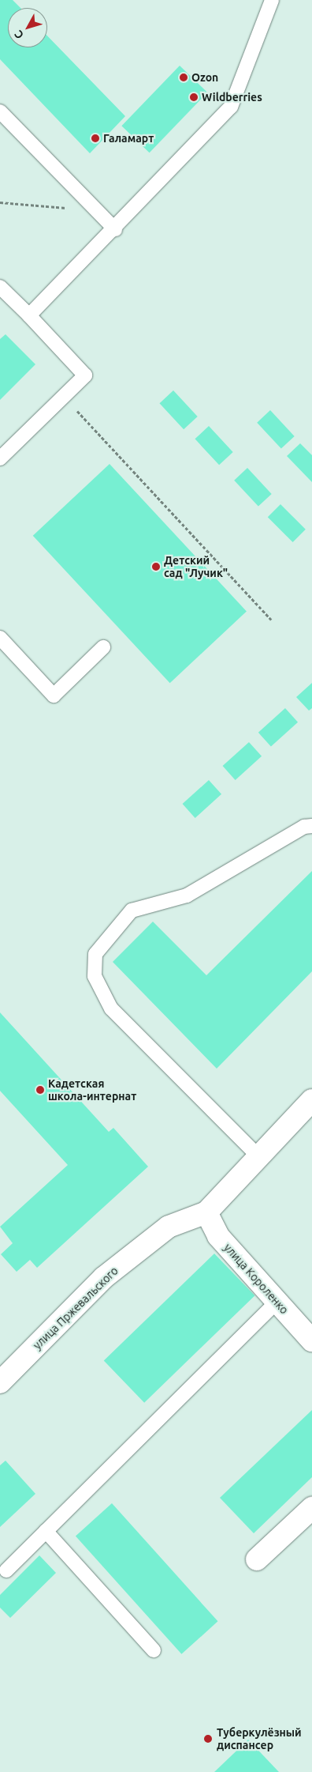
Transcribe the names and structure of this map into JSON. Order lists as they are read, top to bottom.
{
  "streets": {
    "street": ["улица Короленко", "улица Пржевальского"]
  },
  "crossings": [
    ["улица Короленко", "улица Пржевальского"]
  ],
  "places": [
    "Ozon",
    "Wildberries",
    "Галамарт",
    "Детский сад \"Лучик\"",
    "Кадетская школа-интернат",
    "Туберкулёзный диспансер"
  ],
  "north": "bottom left"
}
